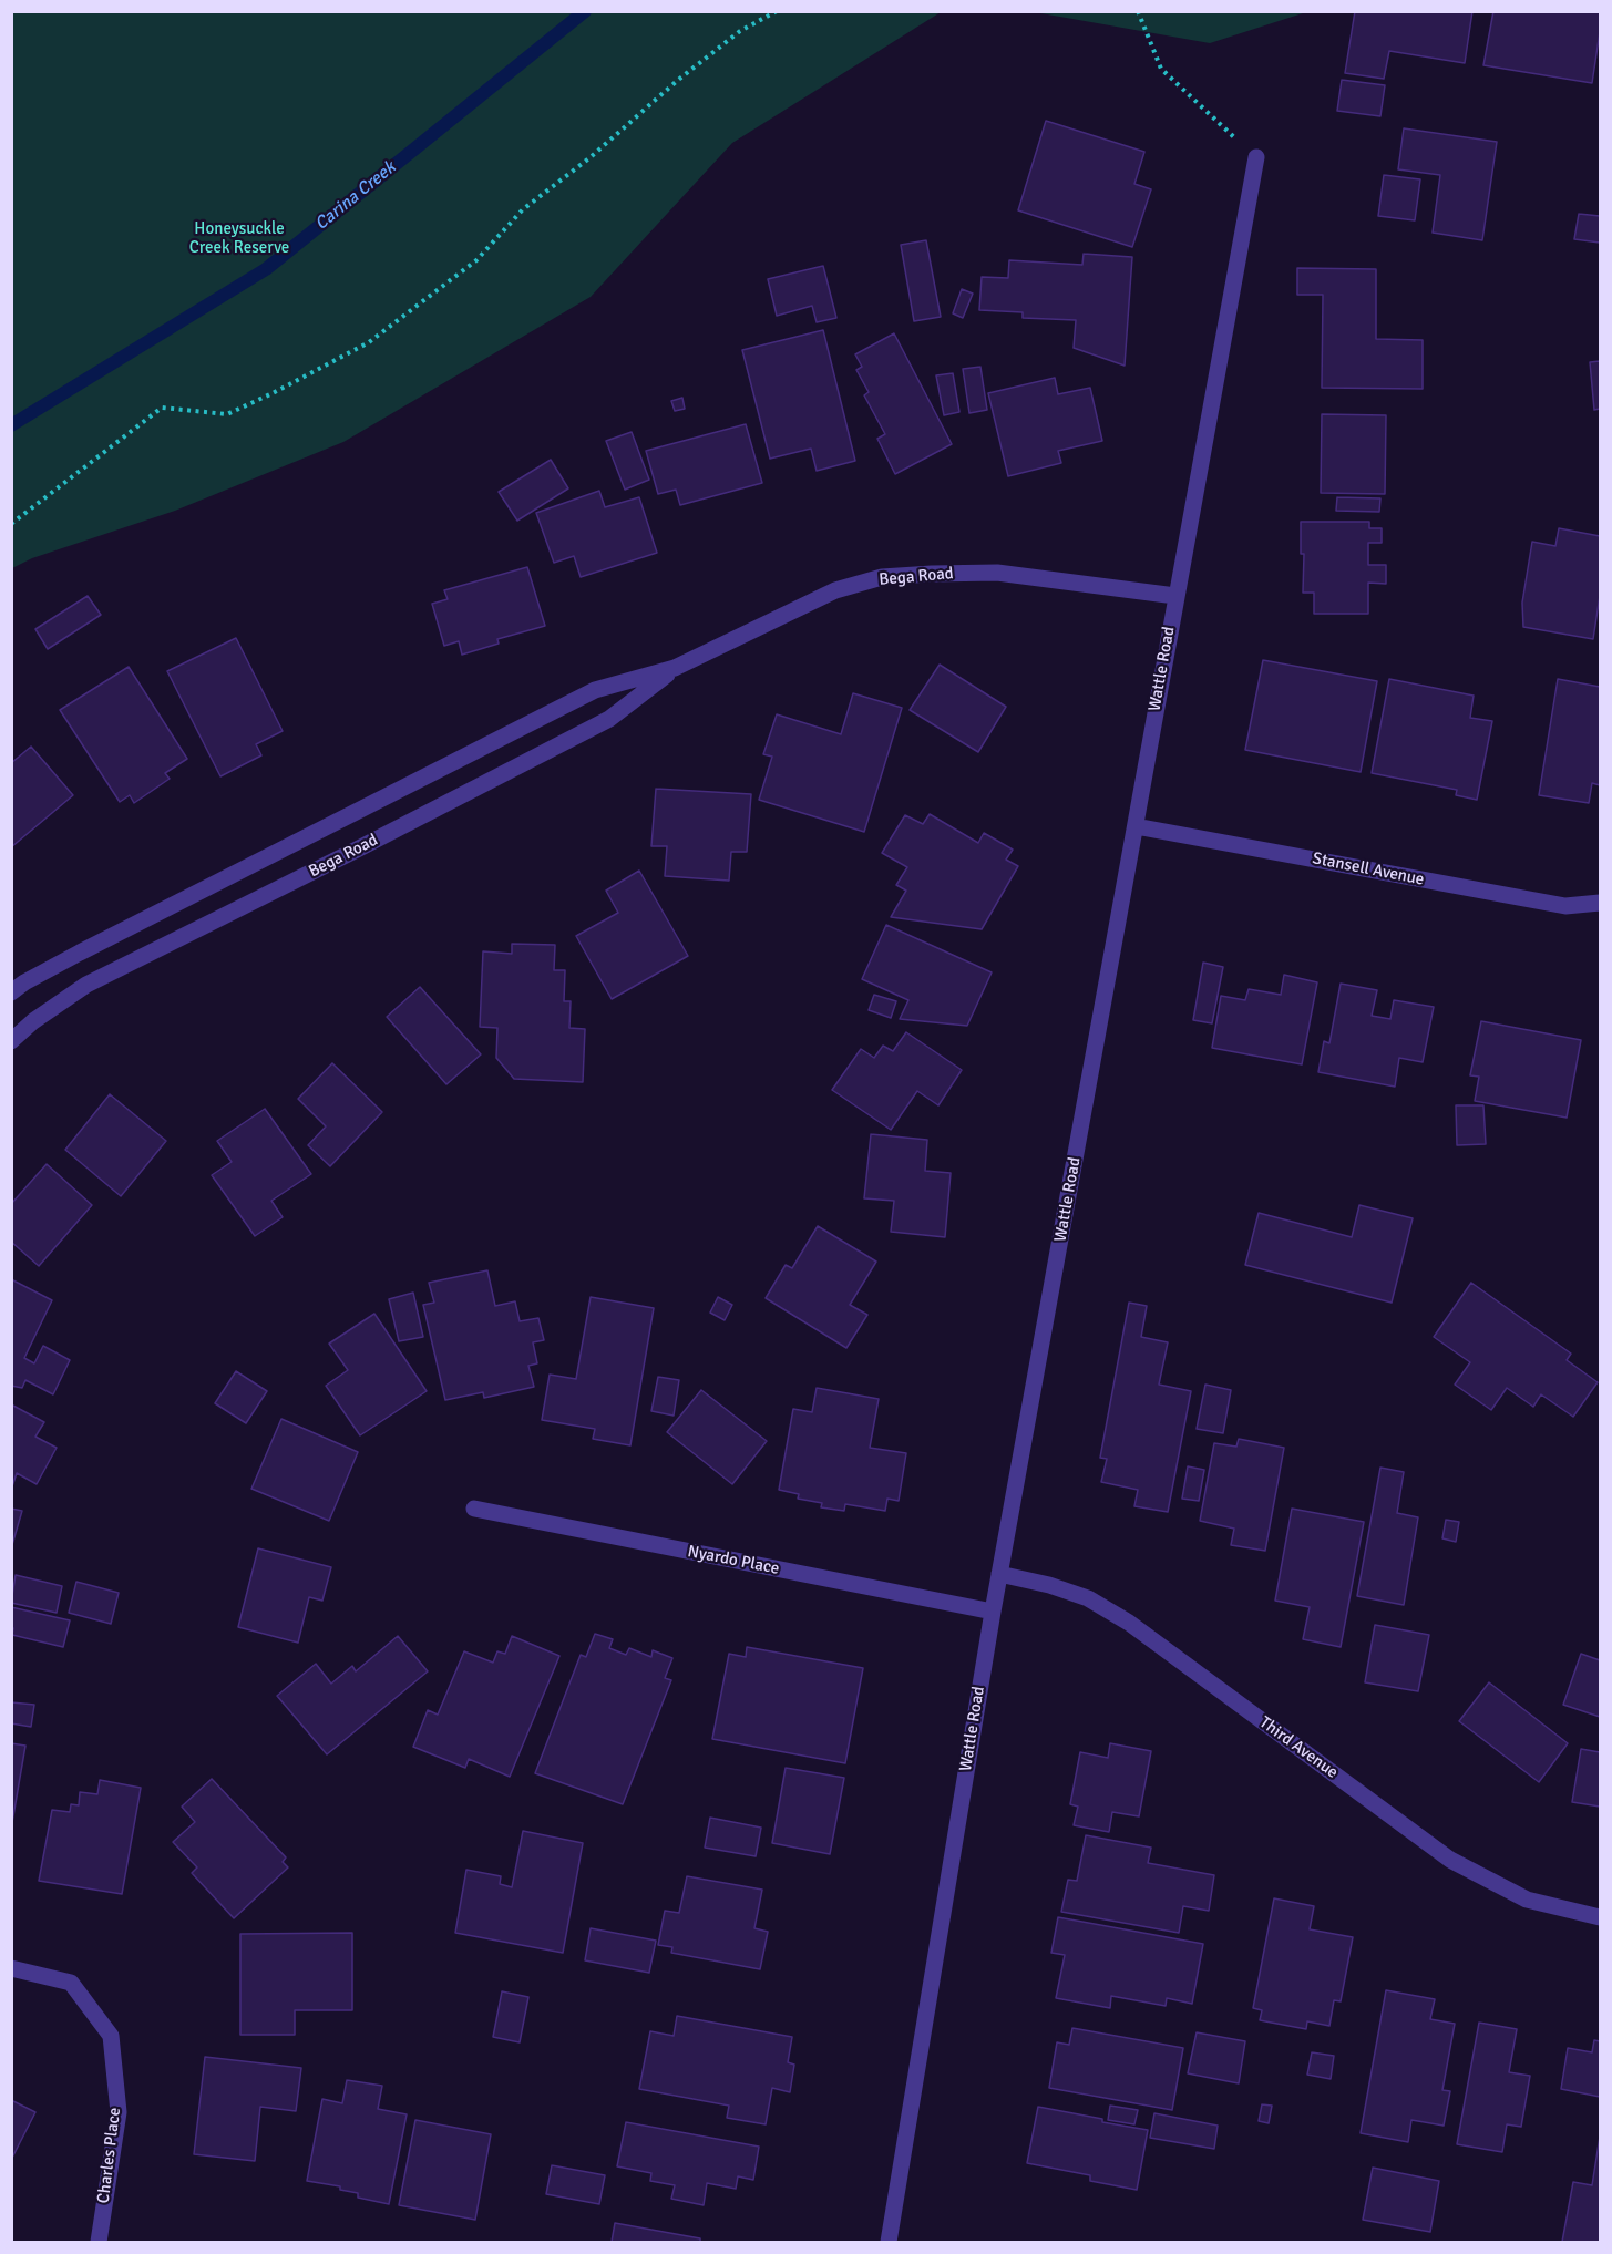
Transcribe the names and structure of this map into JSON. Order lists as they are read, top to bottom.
{
  "streets": {
    "street": [
      "Bega Road",
      "Wattle Road",
      "Stansell Avenue",
      "Nyardo Place",
      "Third Avenue",
      "Charles Place"
    ]
  },
  "crossings": [
    ["Bega Road", "Wattle Road"],
    ["Wattle Road", "Stansell Avenue"],
    ["Wattle Road", "Nyardo Place"],
    ["Wattle Road", "Third Avenue"]
  ],
  "water": ["Carina Creek"],
  "parks": ["Honeysuckle Creek Reserve"]
}
